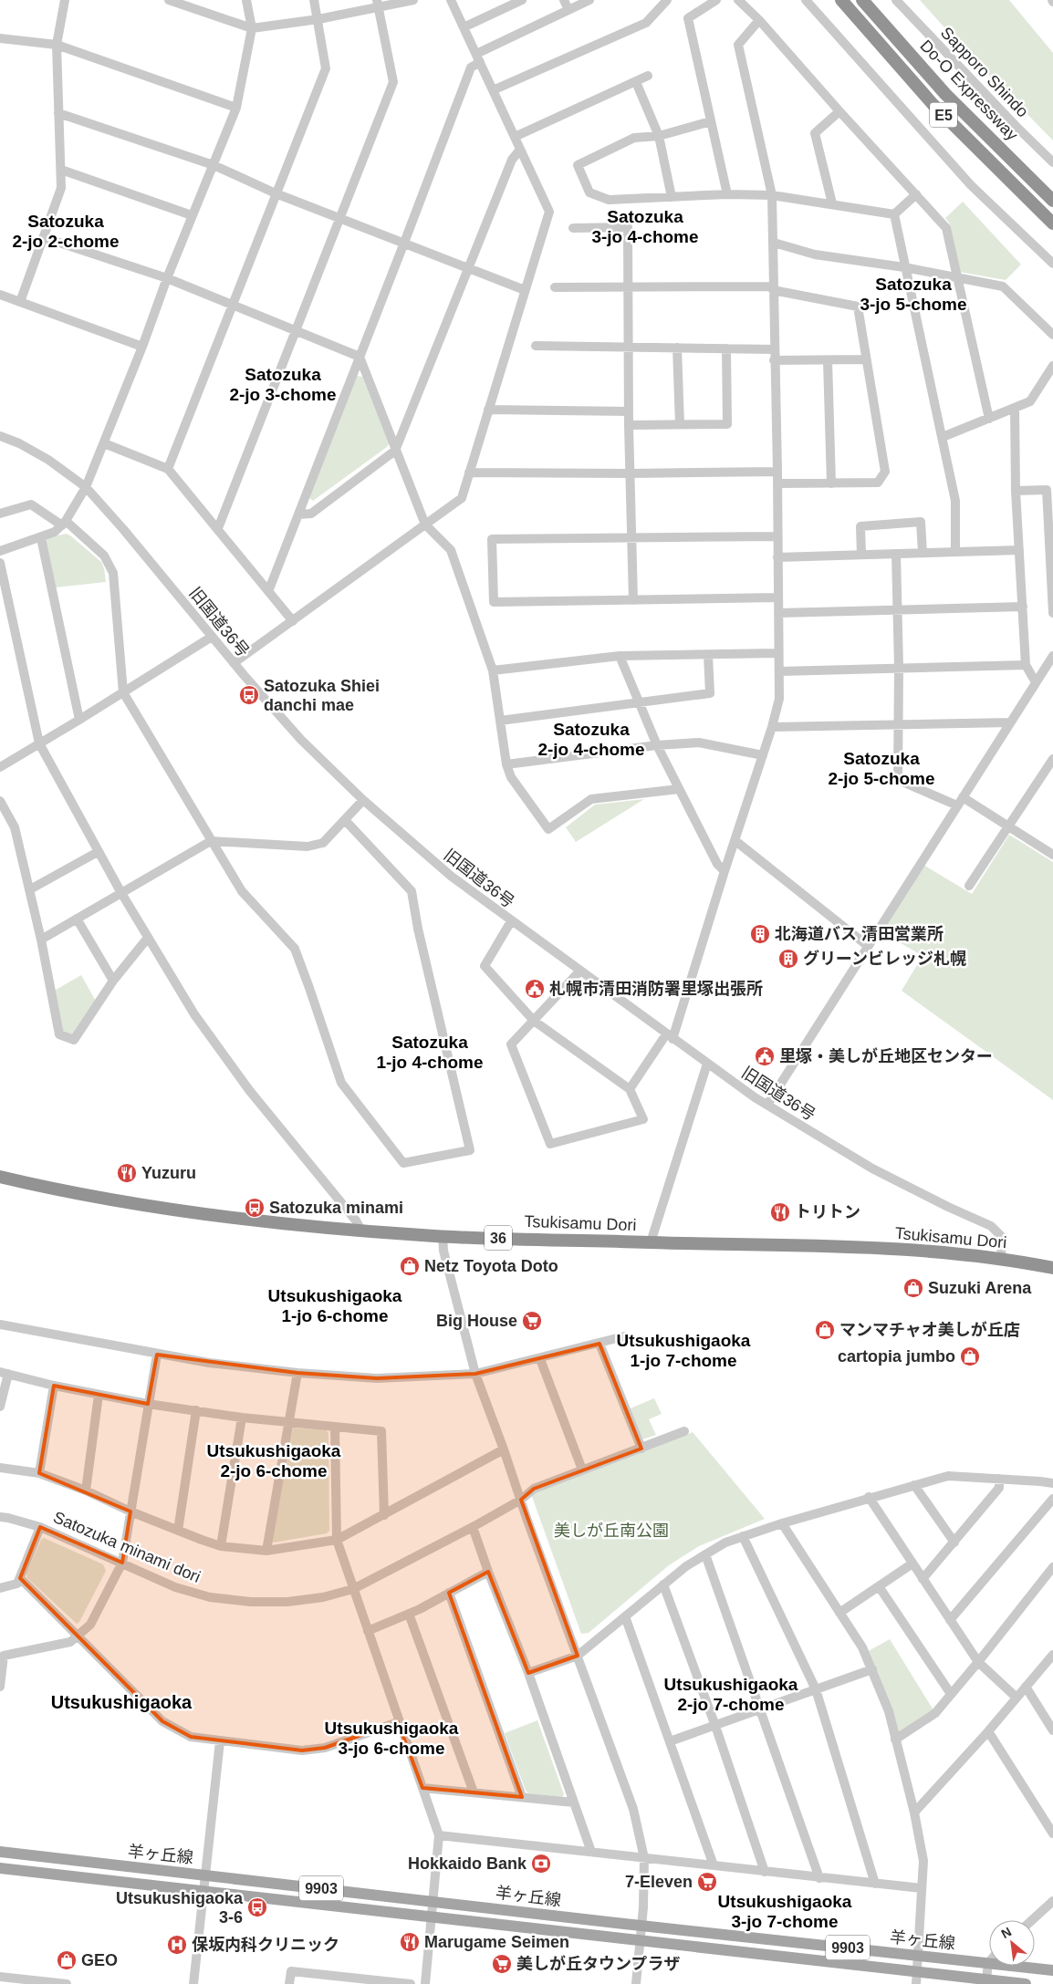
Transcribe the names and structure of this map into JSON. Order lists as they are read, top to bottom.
{
  "streets": {
    "highway": [
      "Do-O Expressway",
      "E5",
      "Tsukisamu Dori",
      "36"
    ],
    "main road": ["羊ヶ丘線", "9903"],
    "street": ["Sapporo Shindo", "旧国道36号", "Satozuka minami dori"]
  },
  "crossings": [
    ["旧国道36号", "Tsukisamu Dori"]
  ],
  "districts": [
    "Satozuka 3-jo 4-chome",
    "Satozuka 2-jo 2-chome",
    "Satozuka 3-jo 5-chome",
    "Satozuka 2-jo 3-chome",
    "Satozuka 2-jo 4-chome",
    "Satozuka 2-jo 5-chome",
    "Satozuka 1-jo 4-chome",
    "Utsukushigaoka 1-jo 6-chome",
    "Utsukushigaoka 1-jo 7-chome",
    "Utsukushigaoka 2-jo 6-chome",
    "Utsukushigaoka 2-jo 7-chome",
    "Utsukushigaoka",
    "Utsukushigaoka 3-jo 6-chome",
    "Utsukushigaoka 3-jo 7-chome"
  ],
  "parks": ["美しが丘南公園"],
  "places": {
    "bus stop": ["Satozuka Shiei danchi mae", "Satozuka minami", "Utsukushigaoka 3-6"],
    "building": ["北海道バス 清田営業所", "グリーンビレッジ札幌"],
    "public building": ["札幌市清田消防署里塚出張所", "里塚・美しが丘地区センター"],
    "restaurant": ["Yuzuru", "トリトン", "Marugame Seimen"],
    "shop": [
      "Netz Toyota Doto",
      "Suzuki Arena",
      "マンマチャオ美しが丘店",
      "cartopia jumbo",
      "GEO"
    ],
    "supermarket": ["Big House", "7-Eleven", "美しが丘タウンプラザ"],
    "bank": ["Hokkaido Bank"],
    "hospital": ["保坂内科クリニック"]
  },
  "north": "top left"
}
